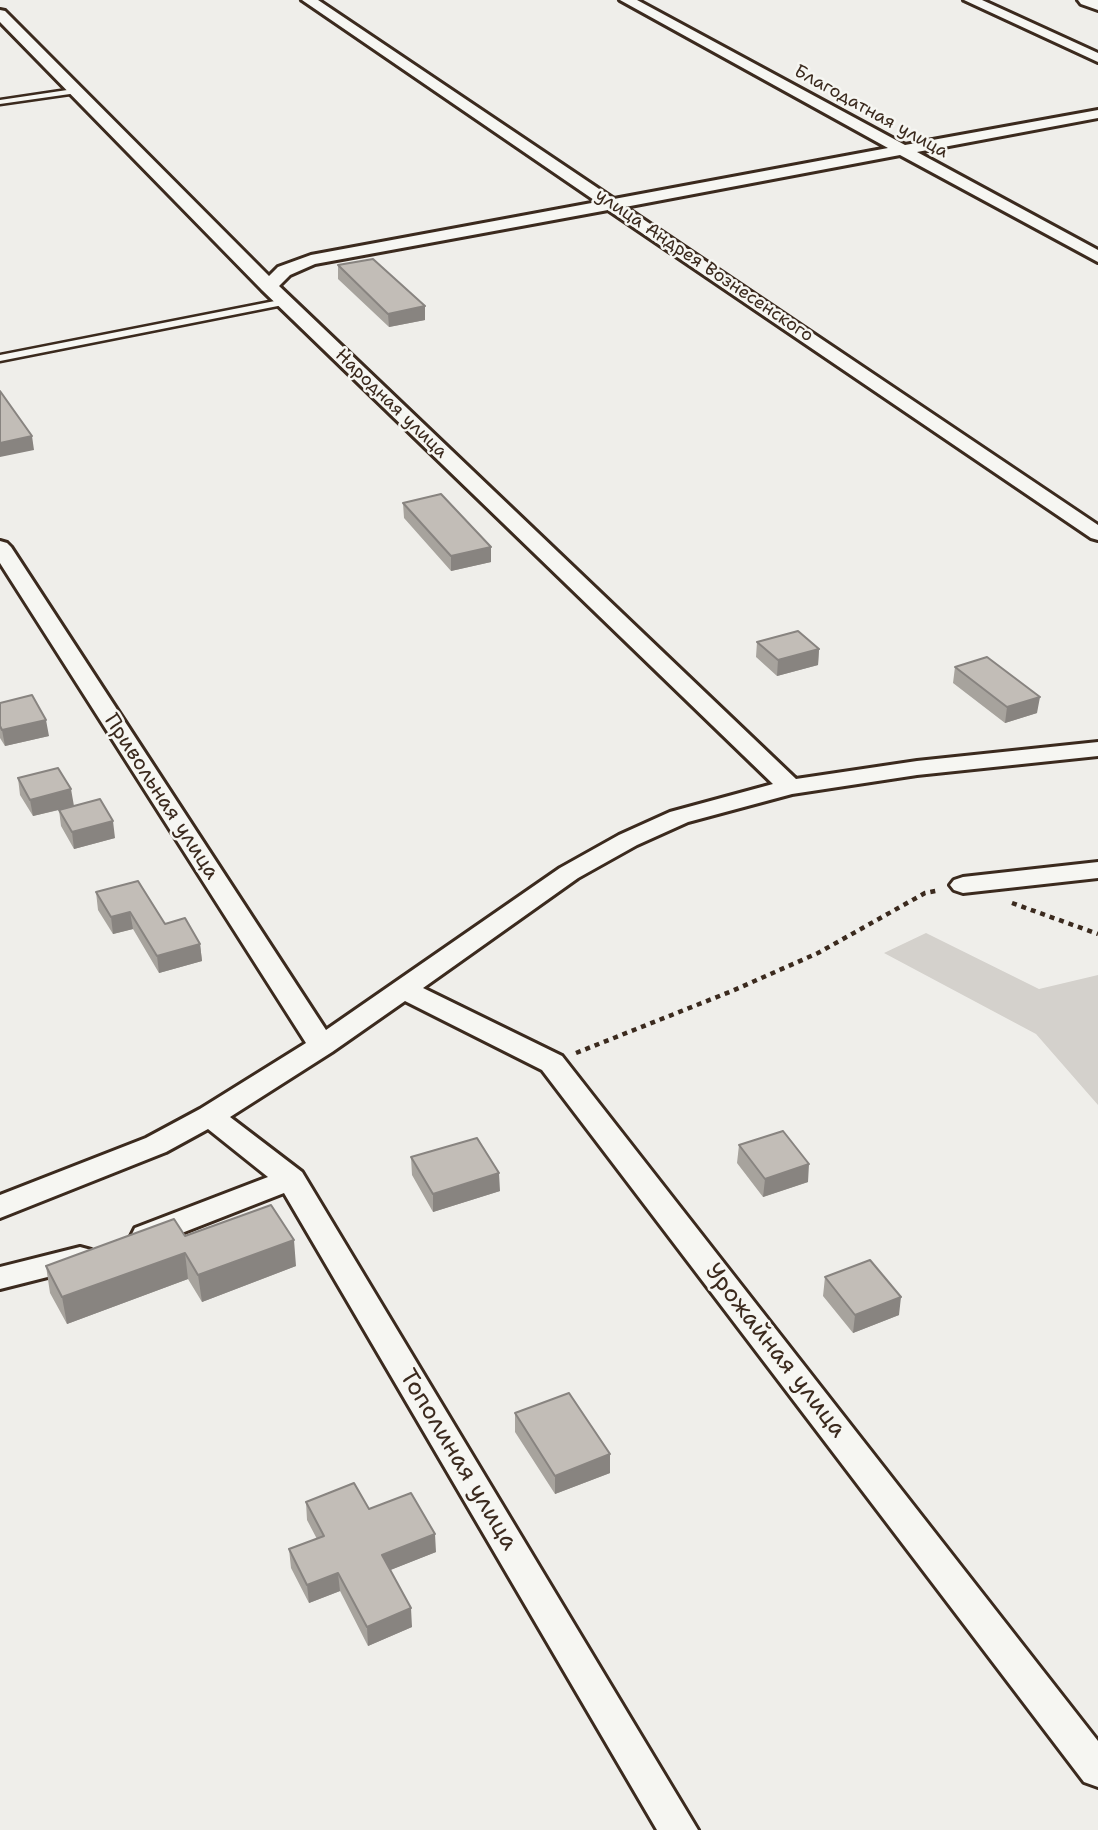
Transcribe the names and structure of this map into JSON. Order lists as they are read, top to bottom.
{
  "streets": {
    "street": [
      "Благодатная улица",
      "улица Андрея Вознесенского",
      "Народная улица",
      "Привольная улица",
      "Урожайная улица",
      "Тополиная улица"
    ]
  }
}
